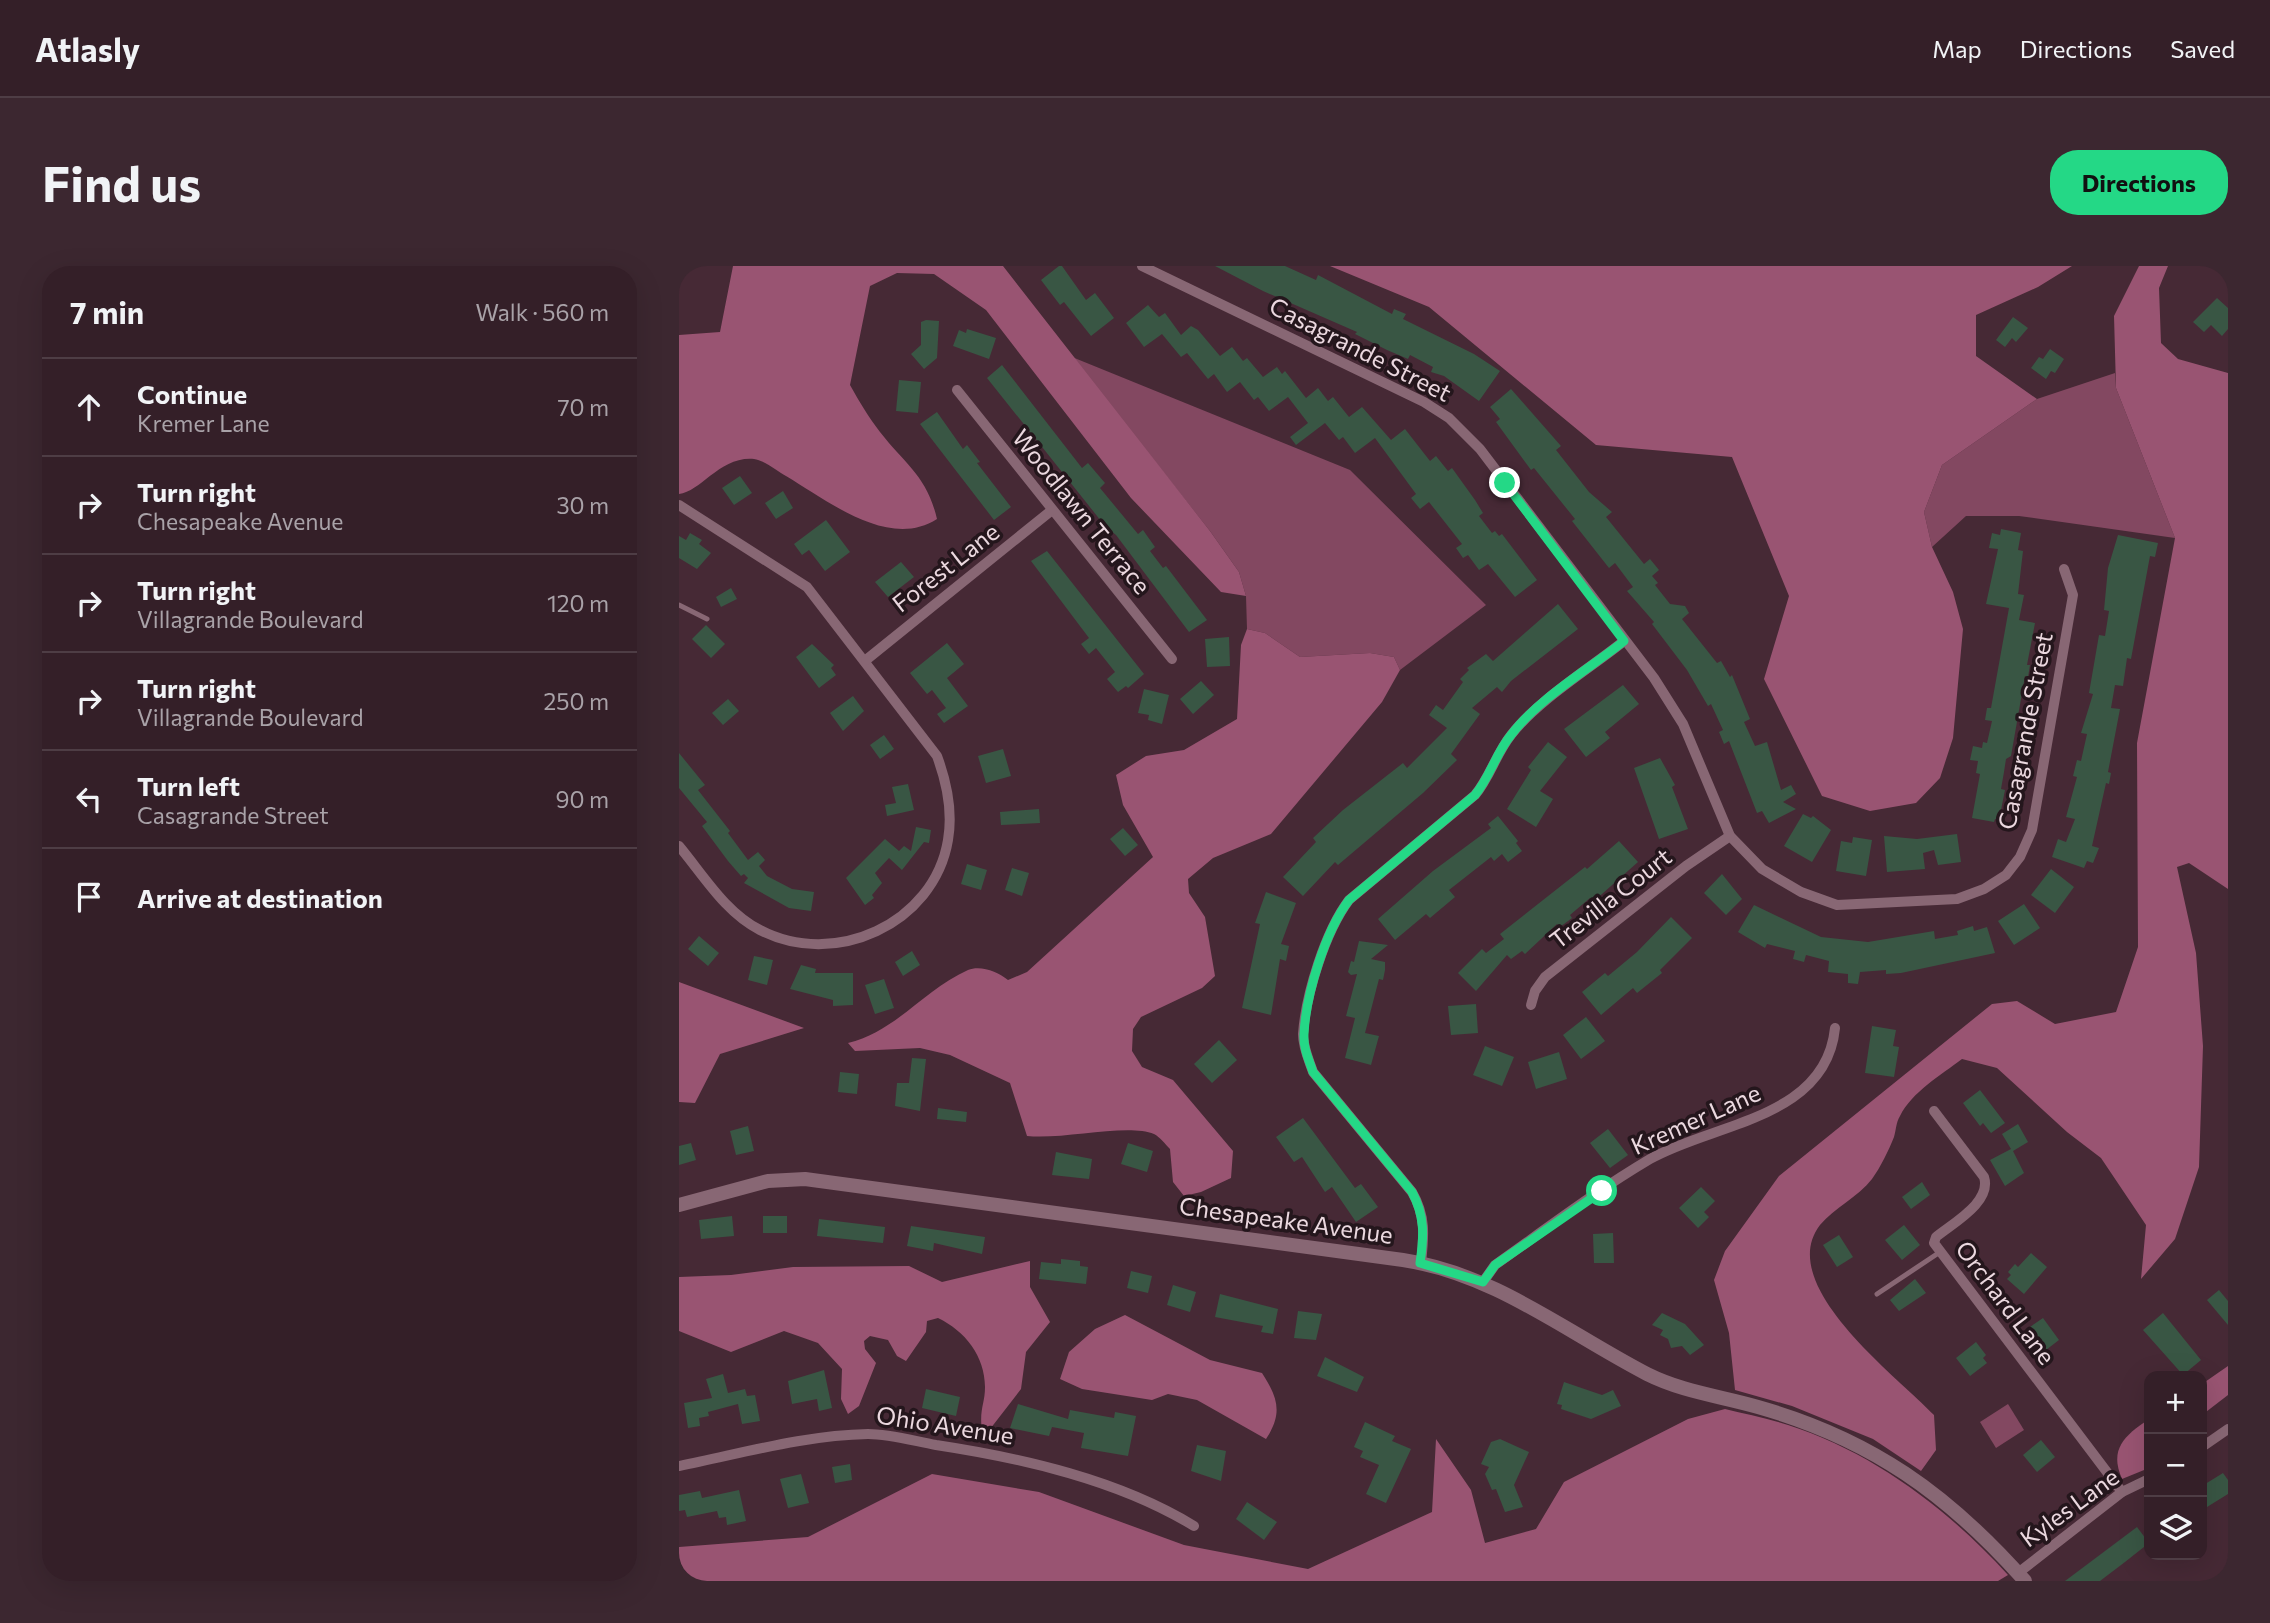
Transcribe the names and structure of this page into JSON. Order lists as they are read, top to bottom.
{
  "streets": {
    "street": [
      "Casagrande Street",
      "Woodlawn Terrace",
      "Forest Lane",
      "Trevilla Court",
      "Kremer Lane",
      "Chesapeake Avenue",
      "Orchard Lane",
      "Ohio Avenue",
      "Kyles Lane"
    ]
  },
  "crossings": [
    ["Casagrande Street", "Trevilla Court"],
    ["Woodlawn Terrace", "Forest Lane"],
    ["Kremer Lane", "Chesapeake Avenue"],
    ["Chesapeake Avenue", "Kyles Lane"],
    ["Orchard Lane", "Kyles Lane"]
  ],
  "page": {
    "header": "Atlasly",
    "nav": ["Map", "Directions", "Saved"],
    "buttons": "Directions",
    "title": "Find us",
    "heading": ["7 min", "Walk · 560 m"],
    "list": [
      ["Continue", "Kremer Lane", "70 m"],
      ["Turn right", "Chesapeake Avenue", "30 m"],
      ["Turn right", "Villagrande Boulevard", "120 m"],
      ["Turn right", "Villagrande Boulevard", "250 m"],
      ["Turn left", "Casagrande Street", "90 m"],
      "Arrive at destination"
    ],
    "map_buttons": ["+", "−"]
  }
}
